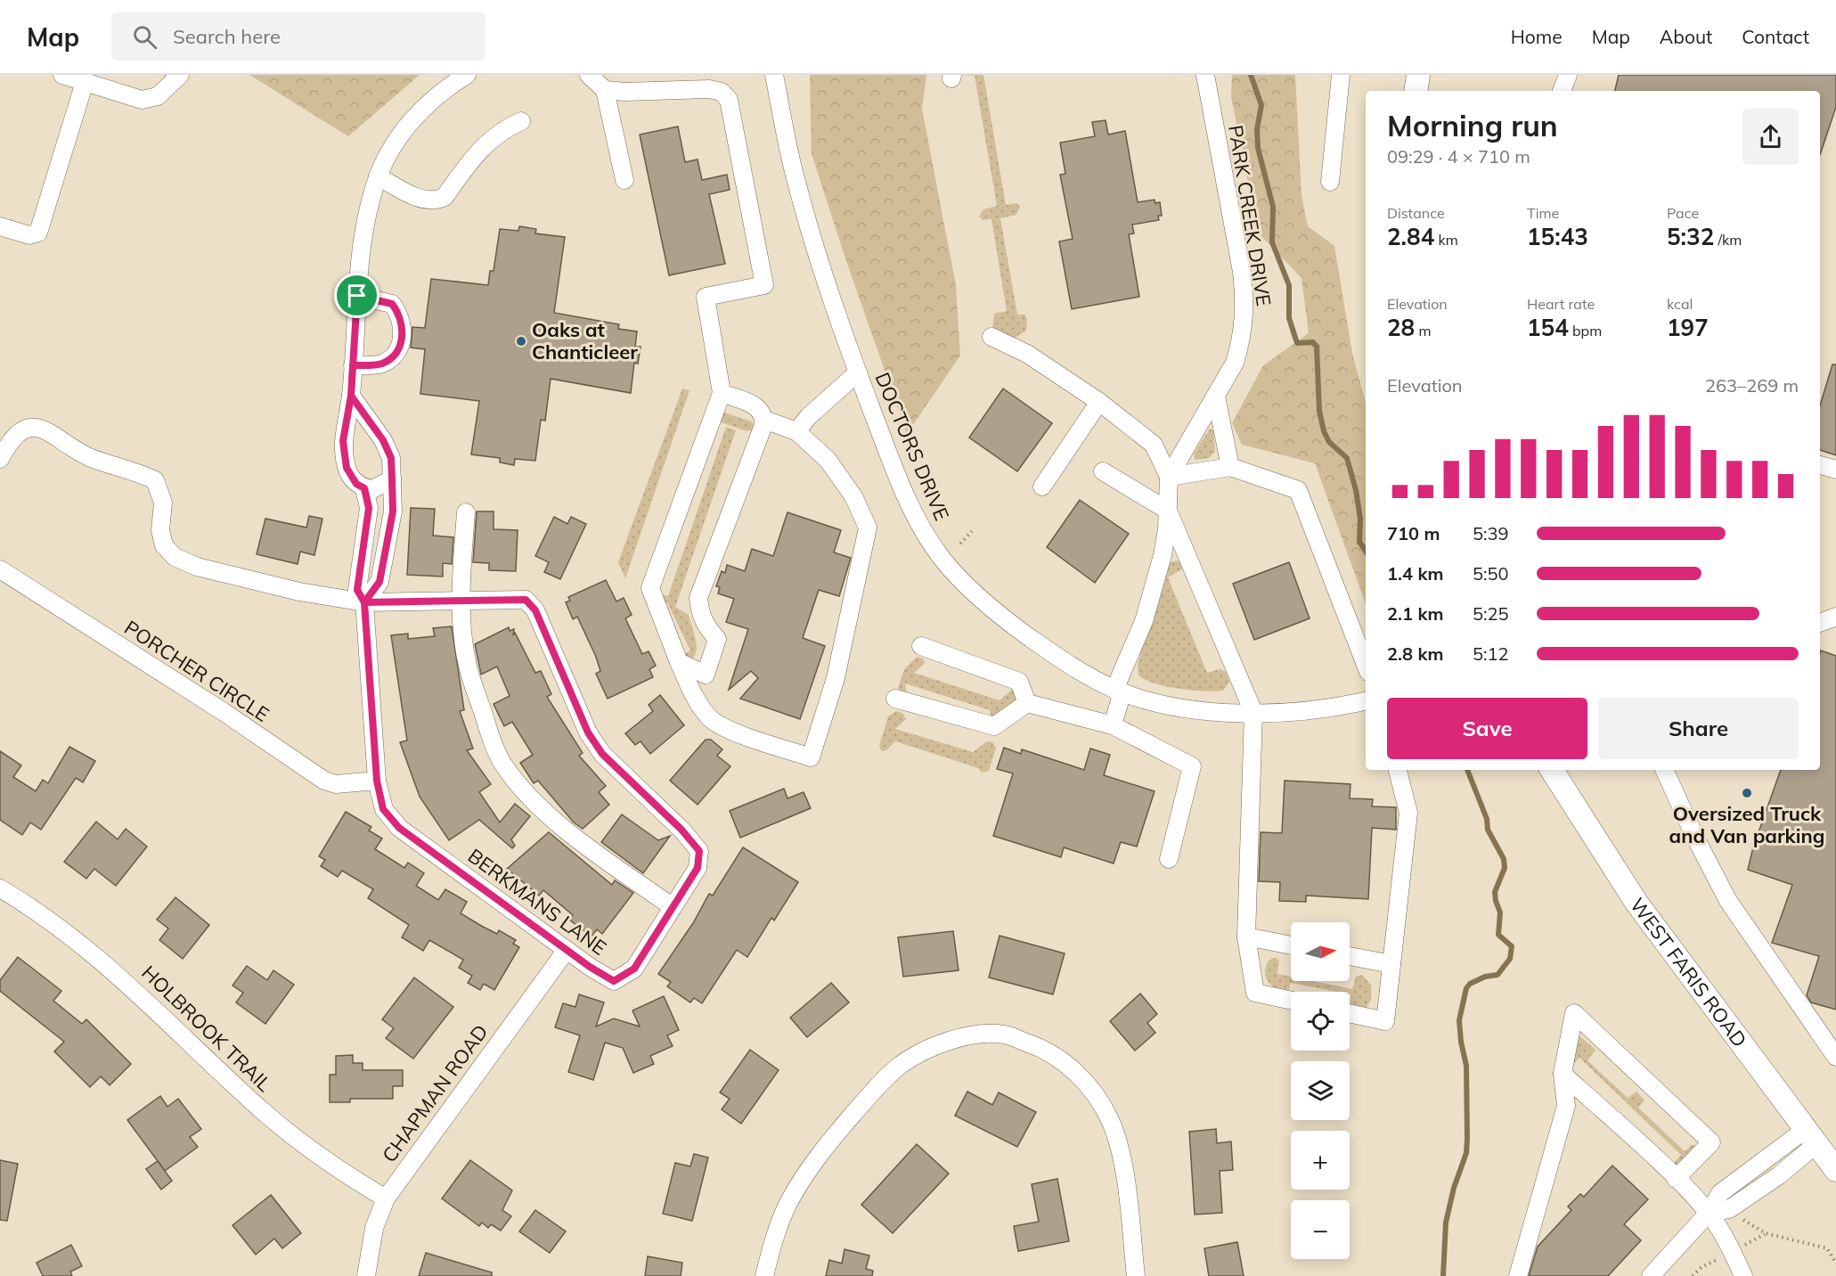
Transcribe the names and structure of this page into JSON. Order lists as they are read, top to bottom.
{
  "streets": {
    "main road": ["WEST FARIS ROAD"],
    "street": [
      "PARK CREEK DRIVE",
      "DOCTORS DRIVE",
      "PORCHER CIRCLE",
      "BERKMANS LANE",
      "HOLBROOK TRAIL",
      "CHAPMAN ROAD"
    ]
  },
  "crossings": [
    ["PARK CREEK DRIVE", "DOCTORS DRIVE"],
    ["PORCHER CIRCLE", "BERKMANS LANE"],
    ["BERKMANS LANE", "CHAPMAN ROAD"],
    ["HOLBROOK TRAIL", "CHAPMAN ROAD"]
  ],
  "places": ["Oaks at Chanticleer", "Oversized Truck and Van parking"],
  "north": "right",
  "page": {
    "header": "Map",
    "search": "Search here",
    "nav": [
      "Home",
      "Map",
      "About",
      "Contact"
    ],
    "heading": ["Morning run", "09:29 · 4 × 710 m"],
    "stats": [
      ["Distance", "2.84 km"],
      ["Time", "15:43"],
      ["Pace", "5:32 /km"],
      ["Elevation", "28 m"],
      ["Heart rate", "154 bpm"],
      ["kcal", "197"]
    ],
    "chart": ["Elevation", "263–269 m"],
    "list": [
      {
        "name": "710 m",
        "note": "5:39"
      },
      {
        "name": "1.4 km",
        "note": "5:50"
      },
      {
        "name": "2.1 km",
        "note": "5:25"
      },
      {
        "name": "2.8 km",
        "note": "5:12"
      }
    ],
    "buttons": ["Save", "Share"],
    "map_buttons": ["+", "−"]
  }
}
